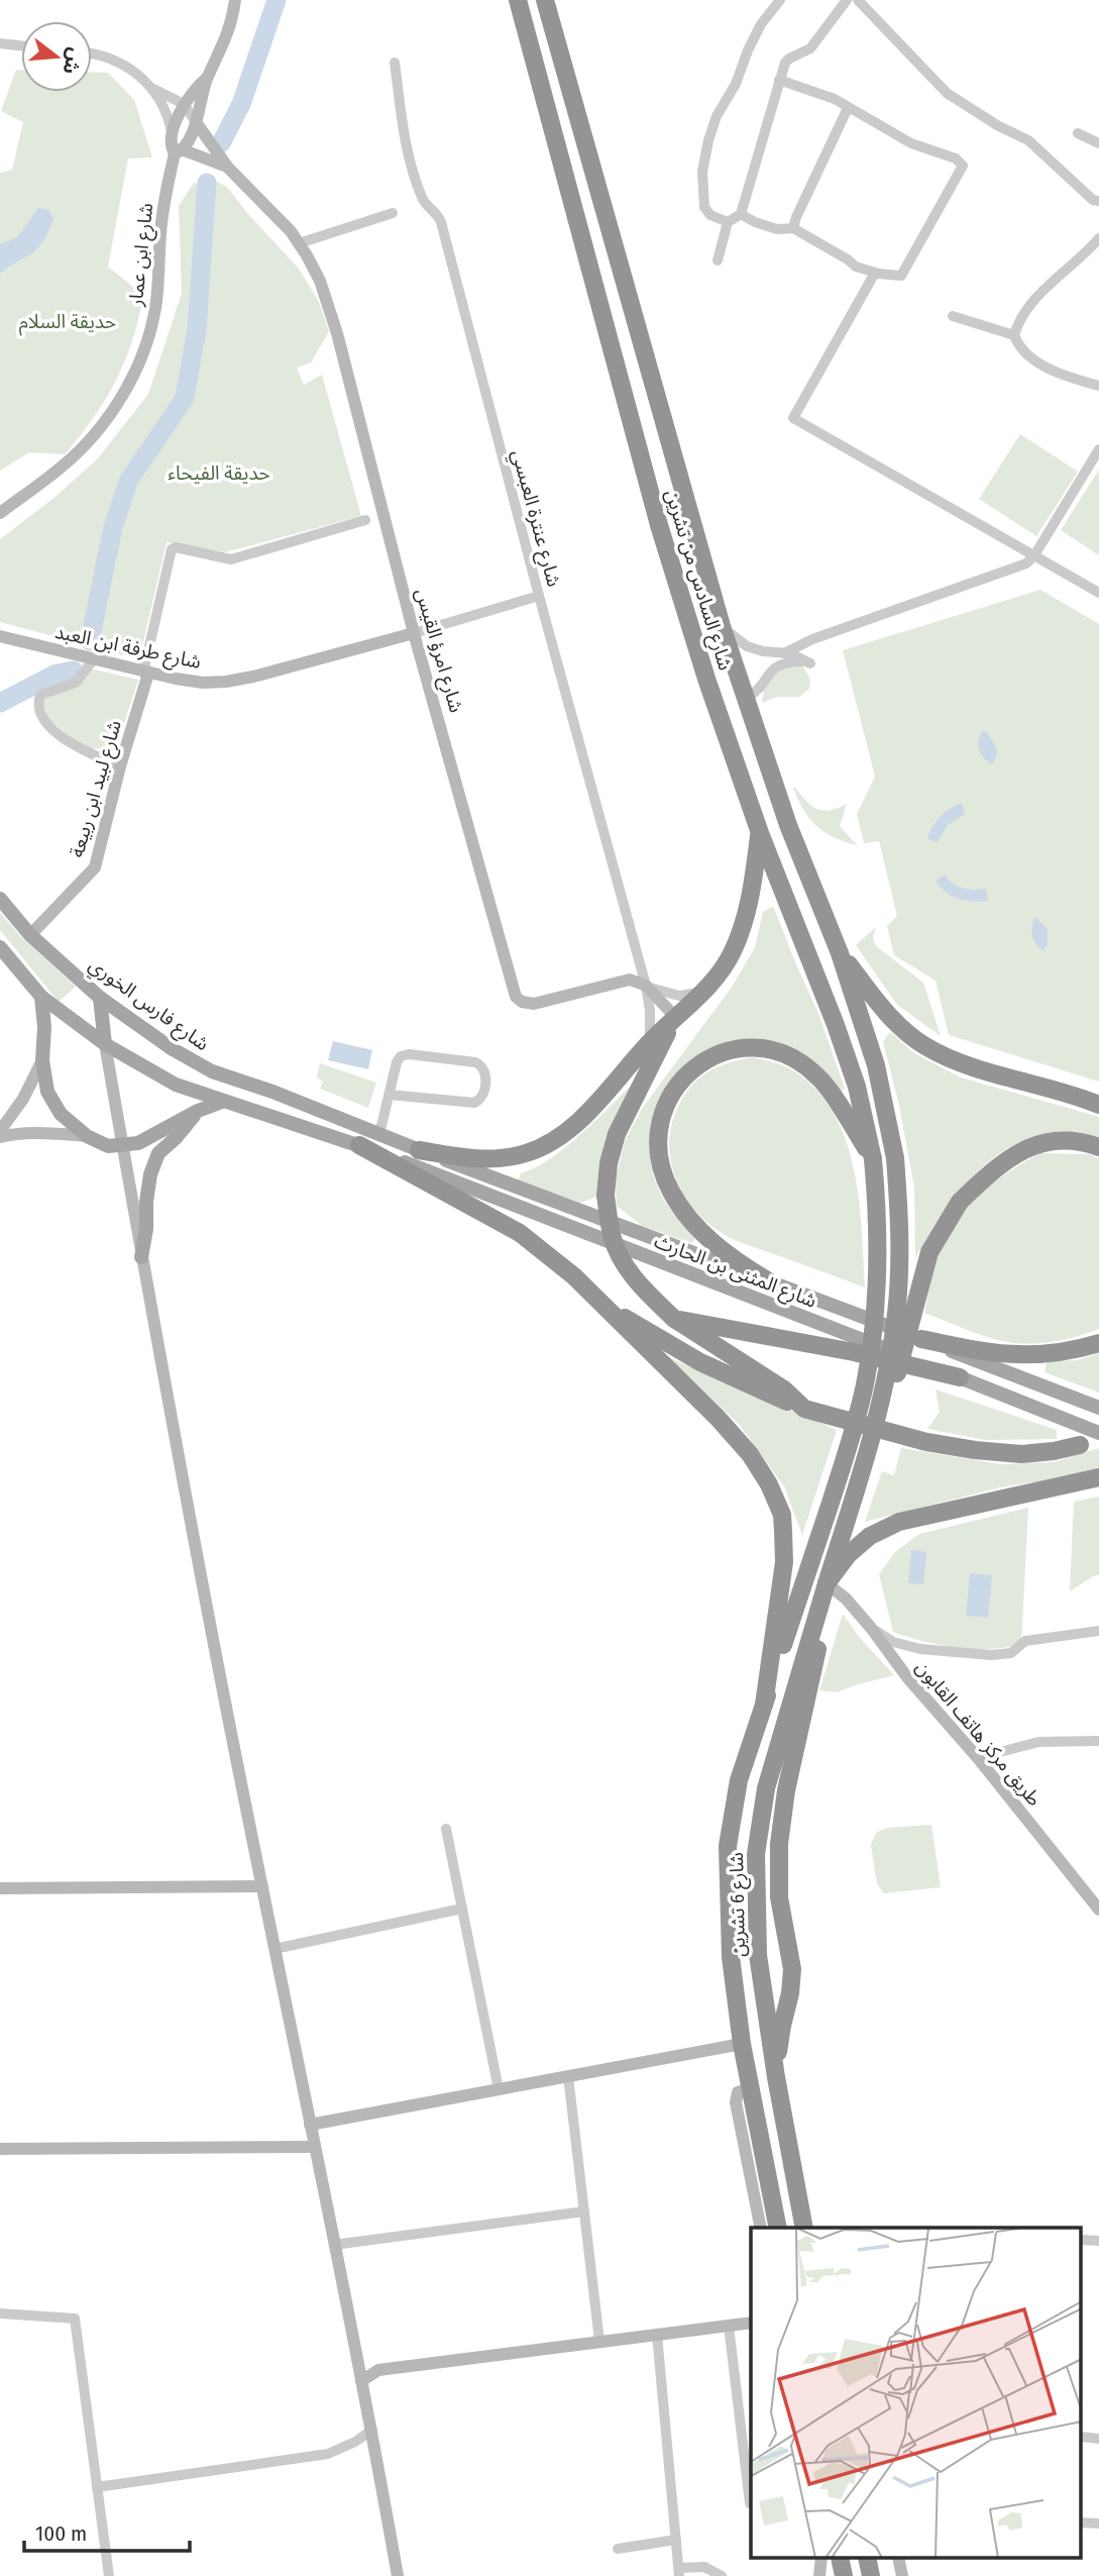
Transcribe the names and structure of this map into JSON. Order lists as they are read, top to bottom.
{
  "streets": {
    "highway": ["شارع السادس من تشرين", "شارع 6 تشرين"],
    "main road": ["شارع فارس الخوري", "شارع المثنى بن الحارث"],
    "street": [
      "شارع ابن عمار",
      "شارع عنترة العبسي",
      "شارع طرفة ابن العبد",
      "شارع امرؤ القيس",
      "شارع لبيد ابن ربيعة",
      "طريق مركز هاتف القابون"
    ]
  },
  "crossings": [
    ["شارع عنترة العبسي", "شارع امرؤ القيس"],
    ["شارع السادس من تشرين", "شارع 6 تشرين"],
    ["شارع طرفة ابن العبد", "شارع امرؤ القيس"],
    ["شارع طرفة ابن العبد", "شارع لبيد ابن ربيعة"],
    ["شارع لبيد ابن ربيعة", "شارع فارس الخوري"],
    ["طريق مركز هاتف القابون", "شارع 6 تشرين"]
  ],
  "parks": ["حديقة السلام", "حديقة الفيحاء"],
  "scale_bar": "100 m",
  "north": "right"
}
